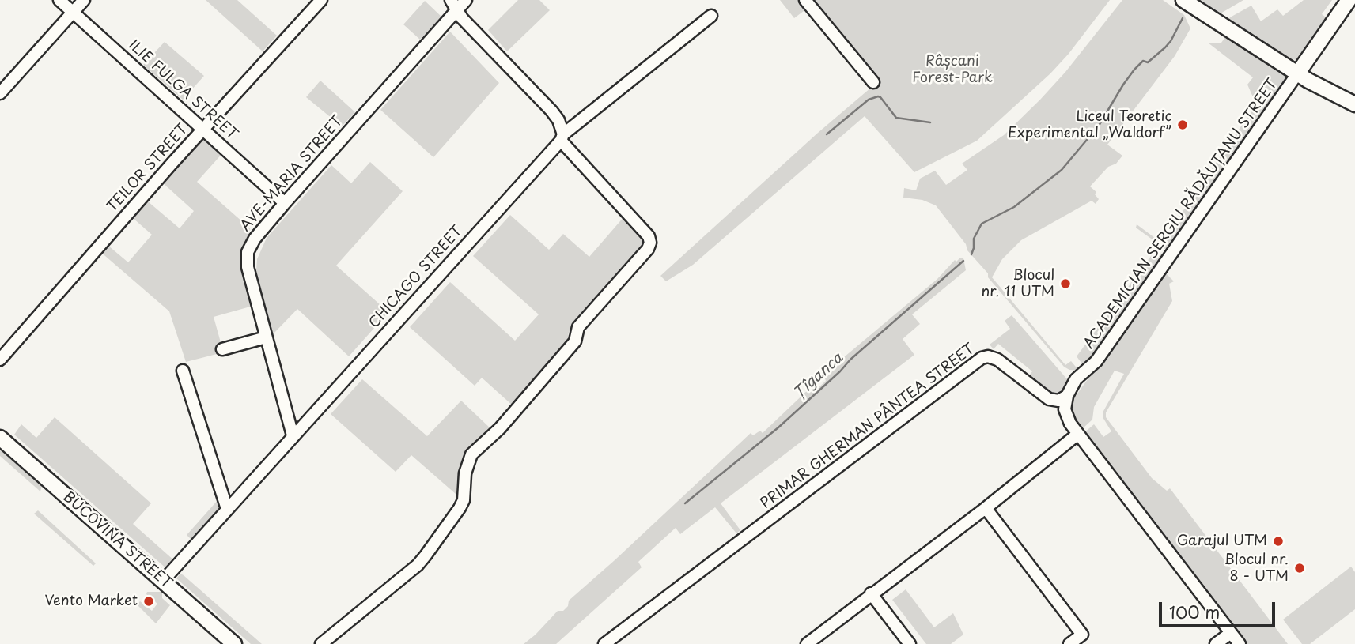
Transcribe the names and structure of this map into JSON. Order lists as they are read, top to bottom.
{
  "streets": {
    "main road": ["BUCOVINA STREET"],
    "street": [
      "ILIE FULGA STREET",
      "TEILOR STREET",
      "AVE-MARIA STREET",
      "ACADEMICIAN SERGIU RĂDĂUȚANU STREET",
      "CHICAGO STREET",
      "PRIMAR GHERMAN PÂNTEA STREET"
    ]
  },
  "crossings": [
    ["ILIE FULGA STREET", "TEILOR STREET"],
    ["ILIE FULGA STREET", "AVE-MARIA STREET"],
    ["AVE-MARIA STREET", "CHICAGO STREET"],
    ["ACADEMICIAN SERGIU RĂDĂUȚANU STREET", "PRIMAR GHERMAN PÂNTEA STREET"],
    ["CHICAGO STREET", "BUCOVINA STREET"]
  ],
  "water": ["Țîganca"],
  "parks": ["Râșcani Forest-Park"],
  "places": [
    "Liceul Teoretic Experimental „Waldorf”",
    "Blocul nr. 11 UTM",
    "Garajul UTM",
    "Blocul nr. 8 - UTM",
    "Vento Market"
  ],
  "scale_bar": "100 m"
}
